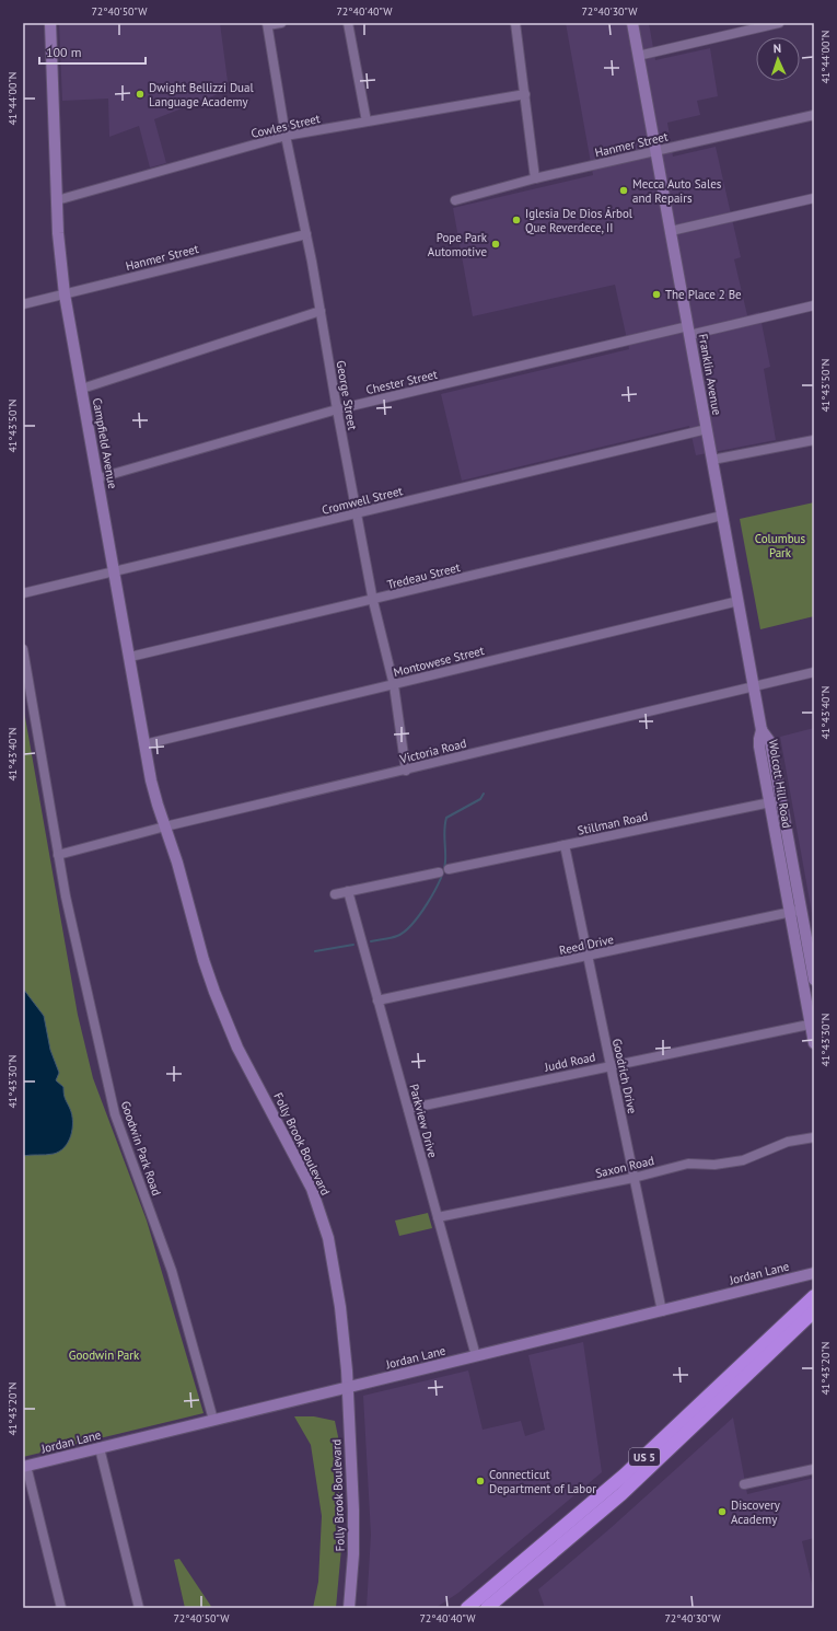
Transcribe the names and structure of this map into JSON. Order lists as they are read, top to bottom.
{
  "streets": {
    "highway": ["US 5"],
    "main road": [
      "Franklin Avenue",
      "Campfield Avenue",
      "Wolcott Hill Road",
      "Folly Brook Boulevard",
      "Jordan Lane"
    ],
    "street": [
      "Cowles Street",
      "Hanmer Street",
      "Chester Street",
      "George Street",
      "Cromwell Street",
      "Tredeau Street",
      "Montowese Street",
      "Victoria Road",
      "Stillman Road",
      "Reed Drive",
      "Judd Road",
      "Goodrich Drive",
      "Parkview Drive",
      "Goodwin Park Road",
      "Saxon Road"
    ]
  },
  "crossings": [
    ["Cowles Street", "George Street"],
    ["Cowles Street", "Campfield Avenue"],
    ["Hanmer Street", "Franklin Avenue"],
    ["Hanmer Street", "George Street"],
    ["Hanmer Street", "Campfield Avenue"],
    ["Franklin Avenue", "Chester Street"],
    ["Franklin Avenue", "Cromwell Street"],
    ["Franklin Avenue", "Tredeau Street"],
    ["Franklin Avenue", "Montowese Street"],
    ["Franklin Avenue", "Victoria Road"],
    ["Franklin Avenue", "Wolcott Hill Road"],
    ["Chester Street", "George Street"],
    ["Chester Street", "Campfield Avenue"],
    ["George Street", "Cromwell Street"],
    ["George Street", "Tredeau Street"],
    ["George Street", "Montowese Street"],
    ["George Street", "Victoria Road"],
    ["Campfield Avenue", "Cromwell Street"],
    ["Campfield Avenue", "Tredeau Street"],
    ["Campfield Avenue", "Montowese Street"],
    ["Campfield Avenue", "Victoria Road"],
    ["Campfield Avenue", "Folly Brook Boulevard"],
    ["Victoria Road", "Goodwin Park Road"],
    ["Wolcott Hill Road", "Stillman Road"],
    ["Wolcott Hill Road", "Reed Drive"],
    ["Wolcott Hill Road", "Judd Road"],
    ["Stillman Road", "Goodrich Drive"],
    ["Reed Drive", "Goodrich Drive"],
    ["Reed Drive", "Parkview Drive"],
    ["Judd Road", "Goodrich Drive"],
    ["Judd Road", "Parkview Drive"],
    ["Goodrich Drive", "Saxon Road"],
    ["Goodrich Drive", "Jordan Lane"],
    ["Parkview Drive", "Saxon Road"],
    ["Parkview Drive", "Jordan Lane"],
    ["Folly Brook Boulevard", "Jordan Lane"],
    ["Goodwin Park Road", "Jordan Lane"]
  ],
  "parks": ["Columbus Park", "Goodwin Park"],
  "places": [
    "Dwight Bellizzi Dual Language Academy",
    "Mecca Auto Sales and Repairs",
    "Iglesia De Dios Árbol Que Reverdece, II",
    "Pope Park Automotive",
    "The Place 2 Be",
    "Connecticut Department of Labor",
    "Discovery Academy"
  ],
  "scale_bar": "100 m",
  "north": "top",
  "coordinates": [
    "72°40'50\"W",
    "72°40'40\"W",
    "72°40'30\"W",
    "41°44'00\"N",
    "41°43'50\"N",
    "41°43'40\"N",
    "41°43'30\"N",
    "41°43'20\"N"
  ]
}
